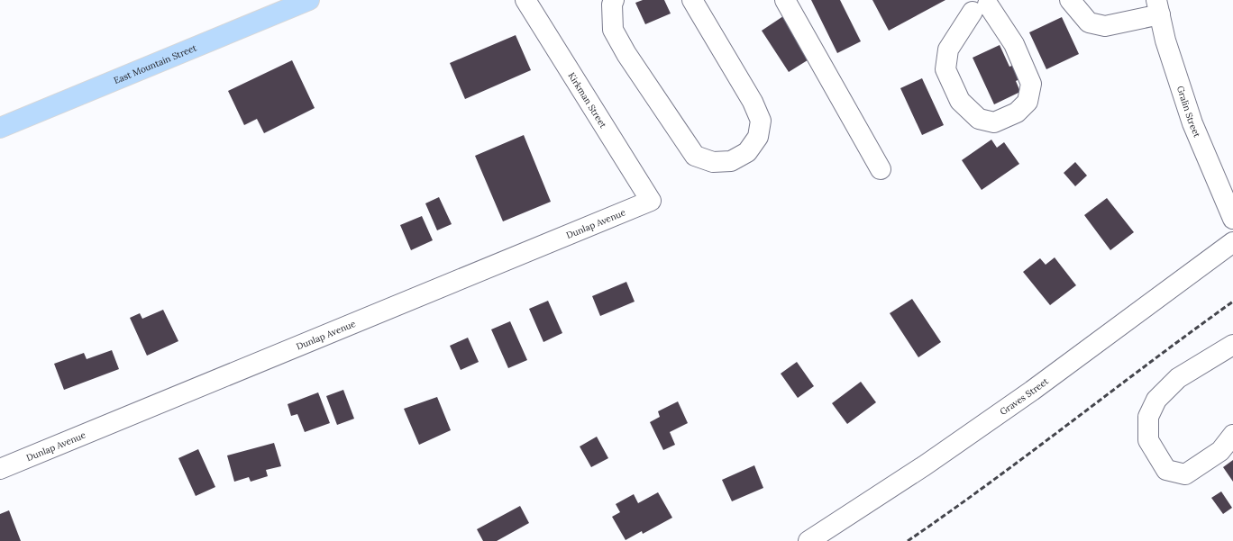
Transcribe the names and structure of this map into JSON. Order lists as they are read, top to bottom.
{
  "streets": {
    "main road": ["East Mountain Street"],
    "street": [
      "Kirkman Street",
      "Gralin Street",
      "Dunlap Avenue",
      "Graves Street"
    ]
  },
  "crossings": [
    ["Kirkman Street", "Dunlap Avenue"]
  ]
}
